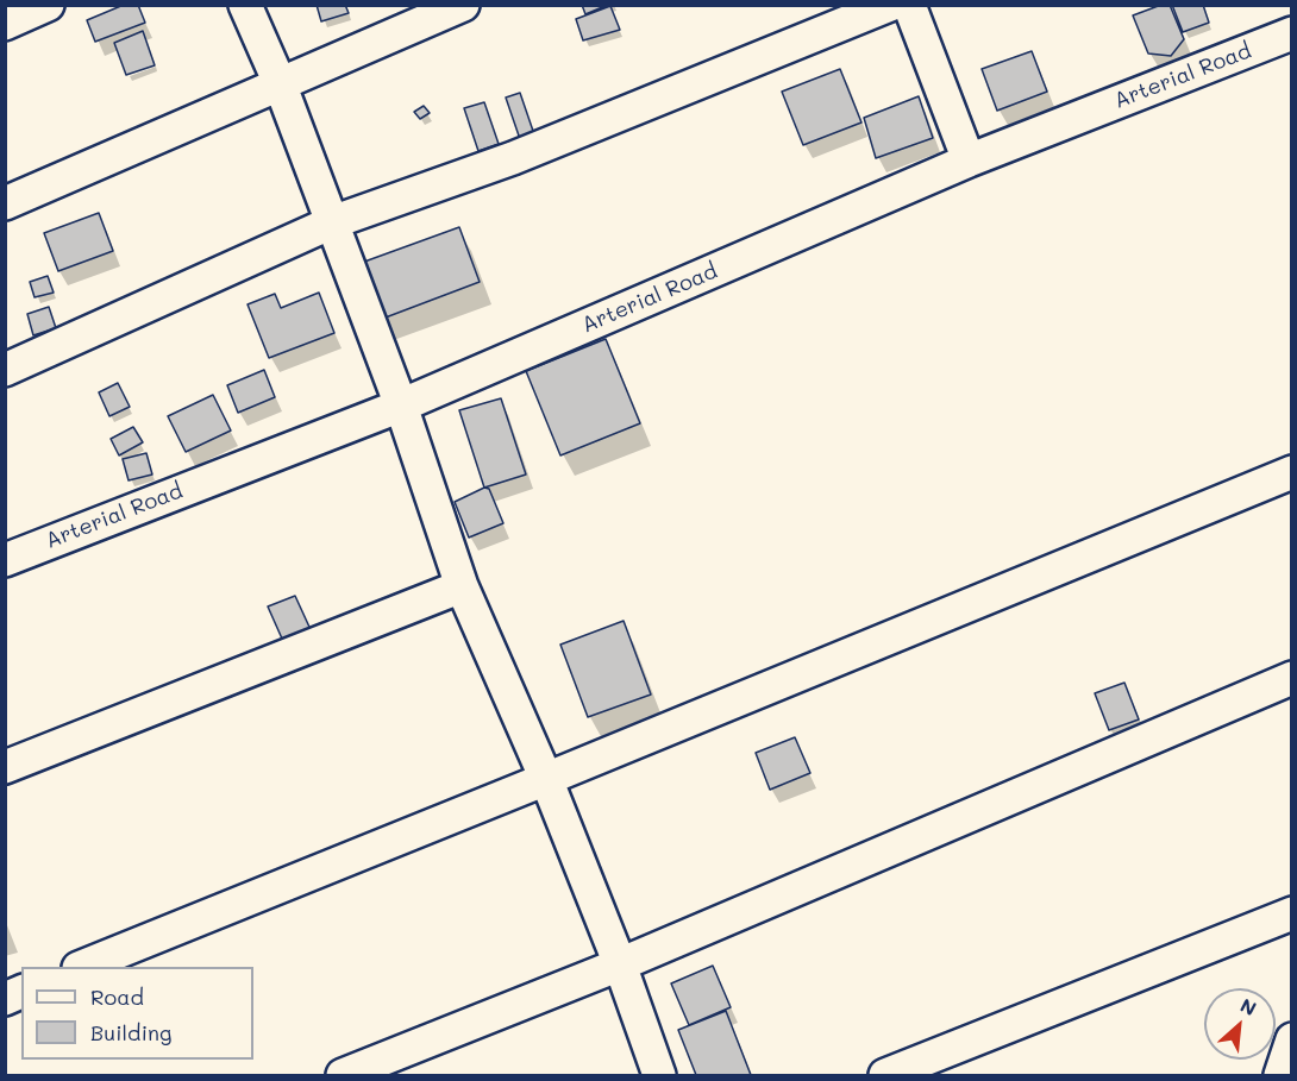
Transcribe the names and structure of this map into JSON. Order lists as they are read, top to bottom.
{
  "streets": {
    "street": ["Arterial Road"]
  },
  "legend": ["Road", "Building"],
  "north": "top right"
}
